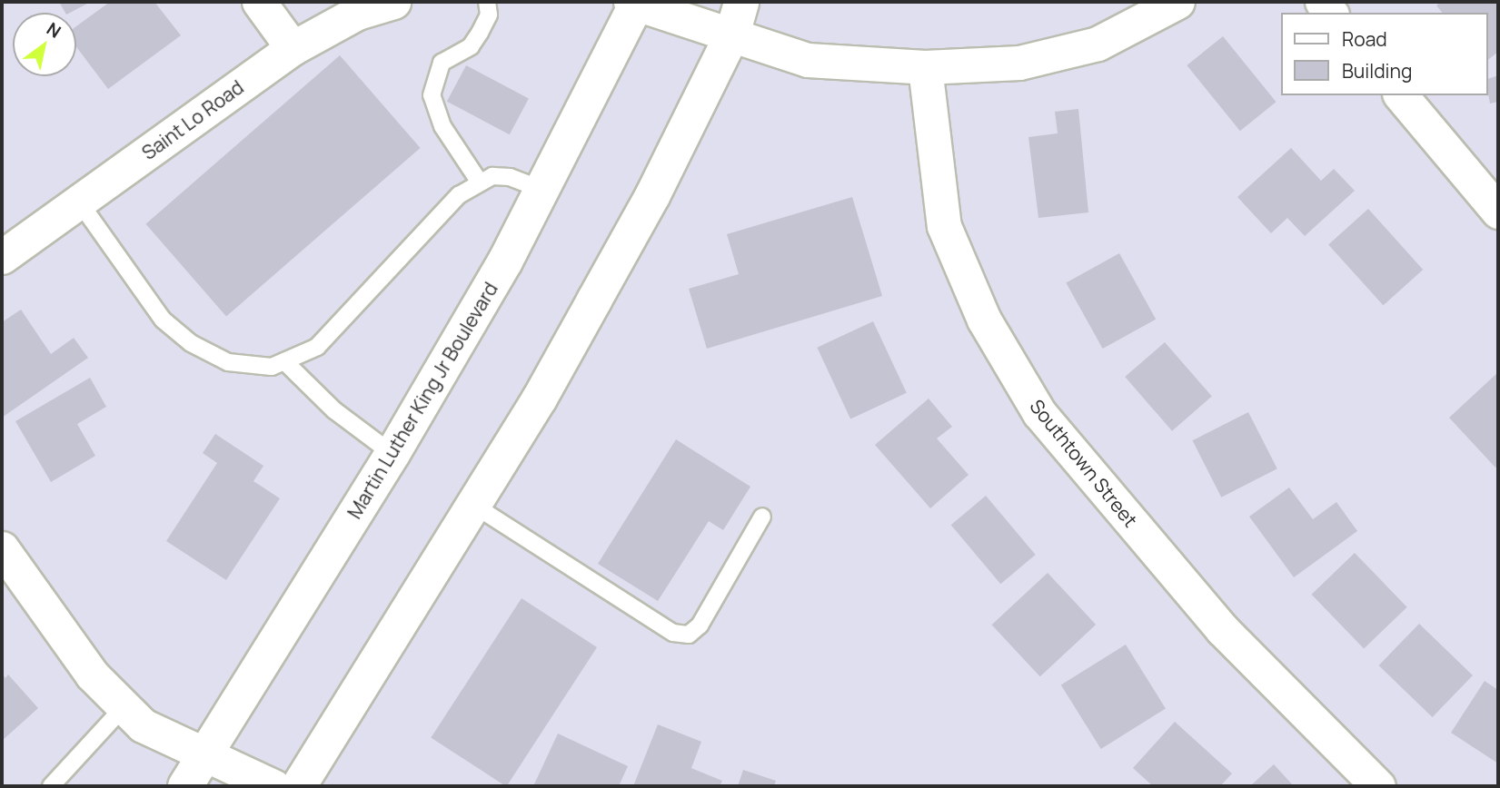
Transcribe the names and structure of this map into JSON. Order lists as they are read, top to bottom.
{
  "streets": {
    "main road": ["Martin Luther King Jr Boulevard"],
    "street": ["Saint Lo Road", "Southtown Street"]
  },
  "legend": ["Road", "Building"],
  "north": "top right"
}
